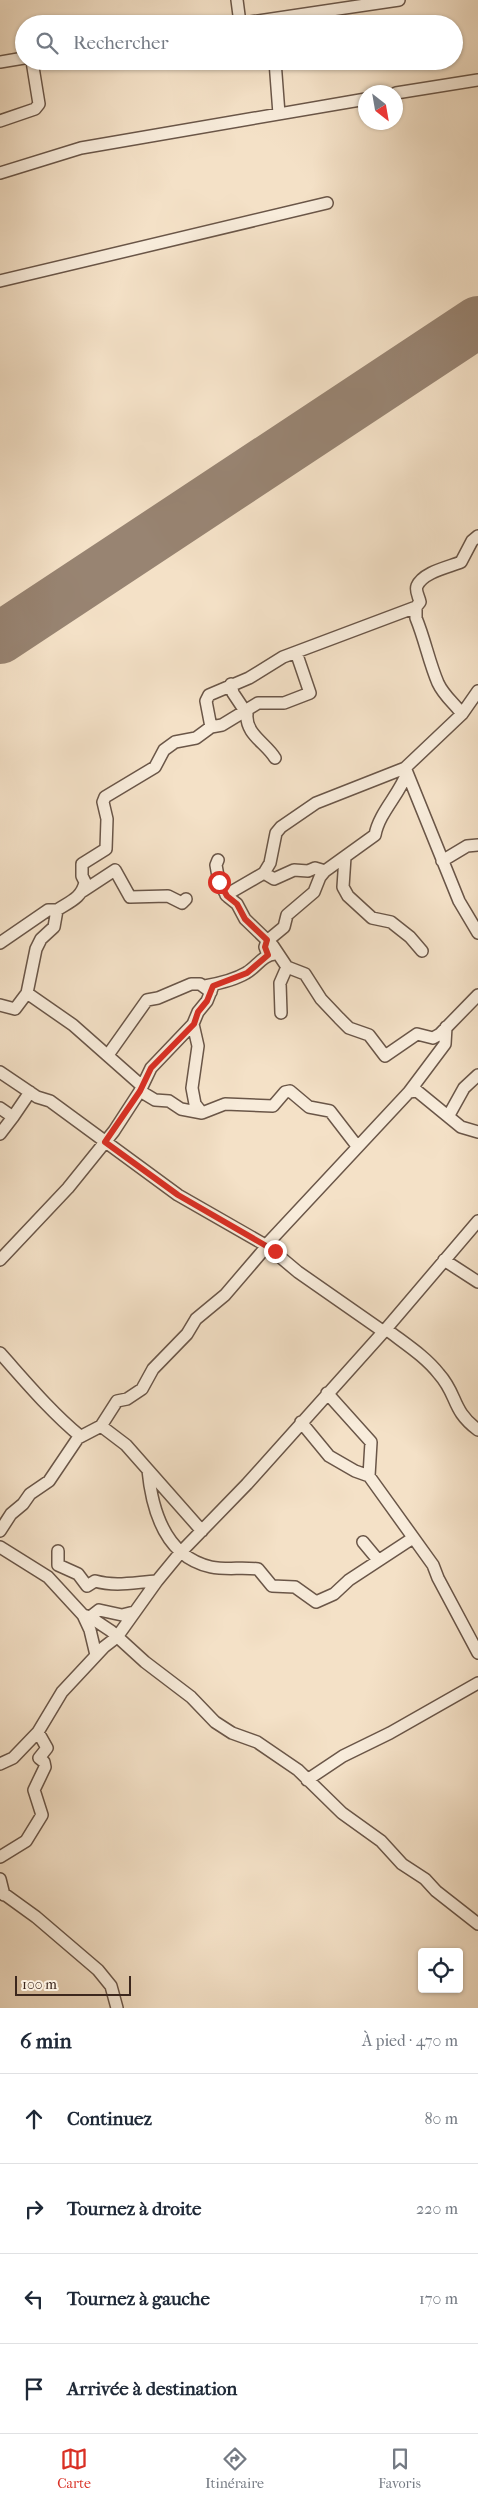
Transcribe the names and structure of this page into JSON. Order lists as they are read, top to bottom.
{
  "scale_bar": "100 m",
  "north": "bottom right",
  "page": {
    "search": "Rechercher",
    "scale": "100 m",
    "heading": ["6 min", "À pied · 470 m"],
    "list": [
      ["Continuez", "80 m"],
      ["Tournez à droite", "220 m"],
      ["Tournez à gauche", "170 m"],
      "Arrivée à destination"
    ],
    "nav": ["Carte", "Itinéraire", "Favoris"]
  }
}
